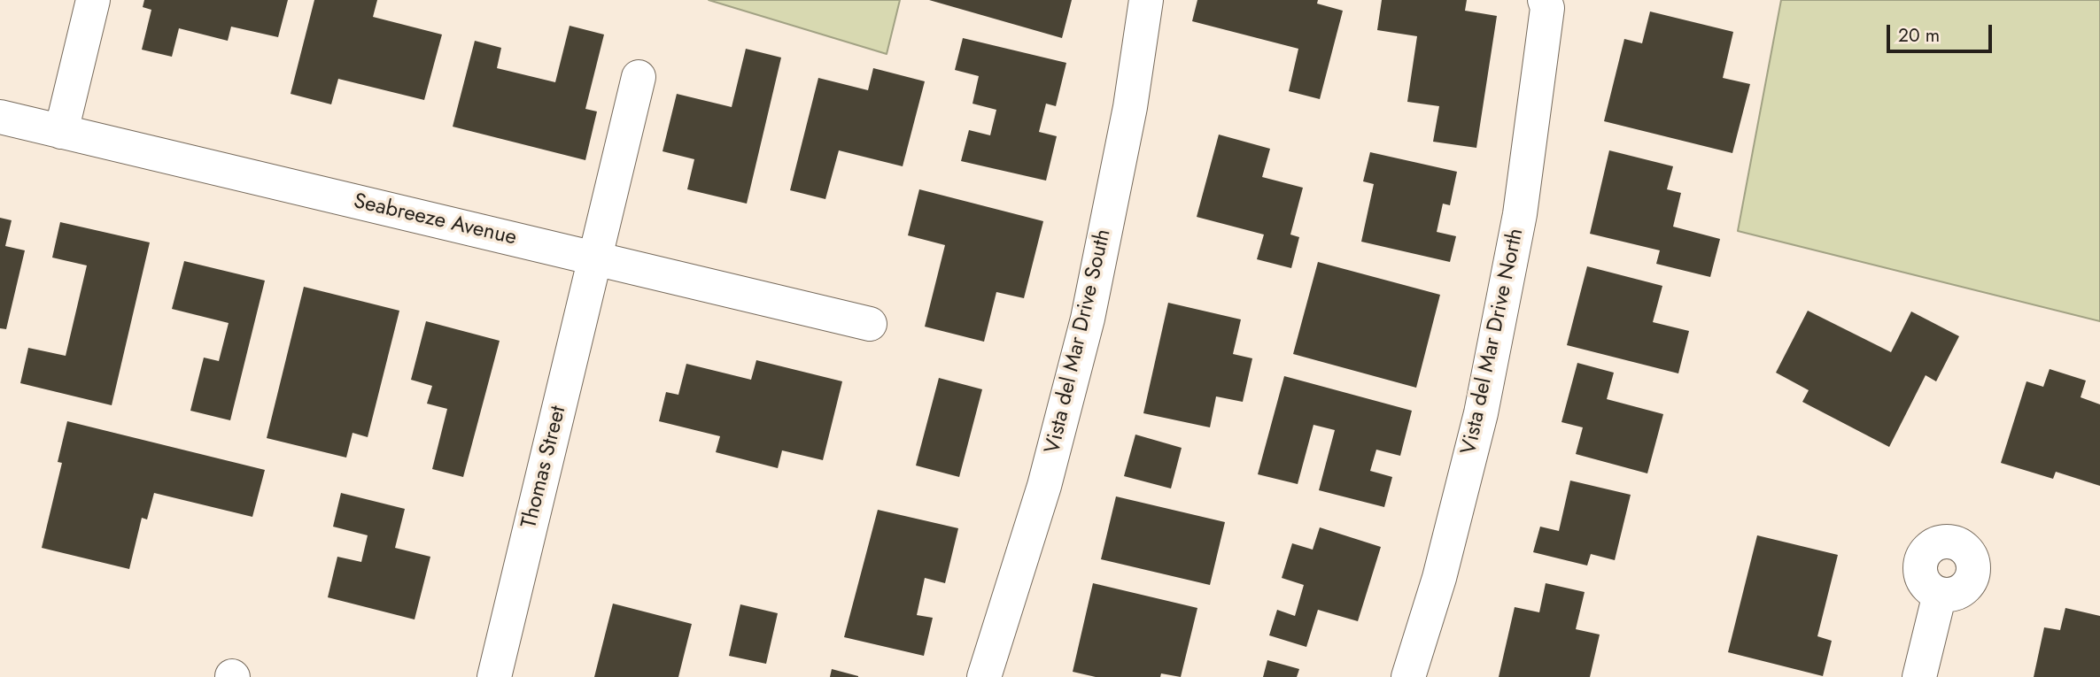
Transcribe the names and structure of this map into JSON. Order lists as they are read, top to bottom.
{
  "streets": {
    "street": [
      "Seabreeze Avenue",
      "Vista del Mar Drive South",
      "Vista del Mar Drive North",
      "Thomas Street"
    ]
  },
  "crossings": [
    ["Seabreeze Avenue", "Thomas Street"]
  ],
  "scale_bar": "20 m"
}
